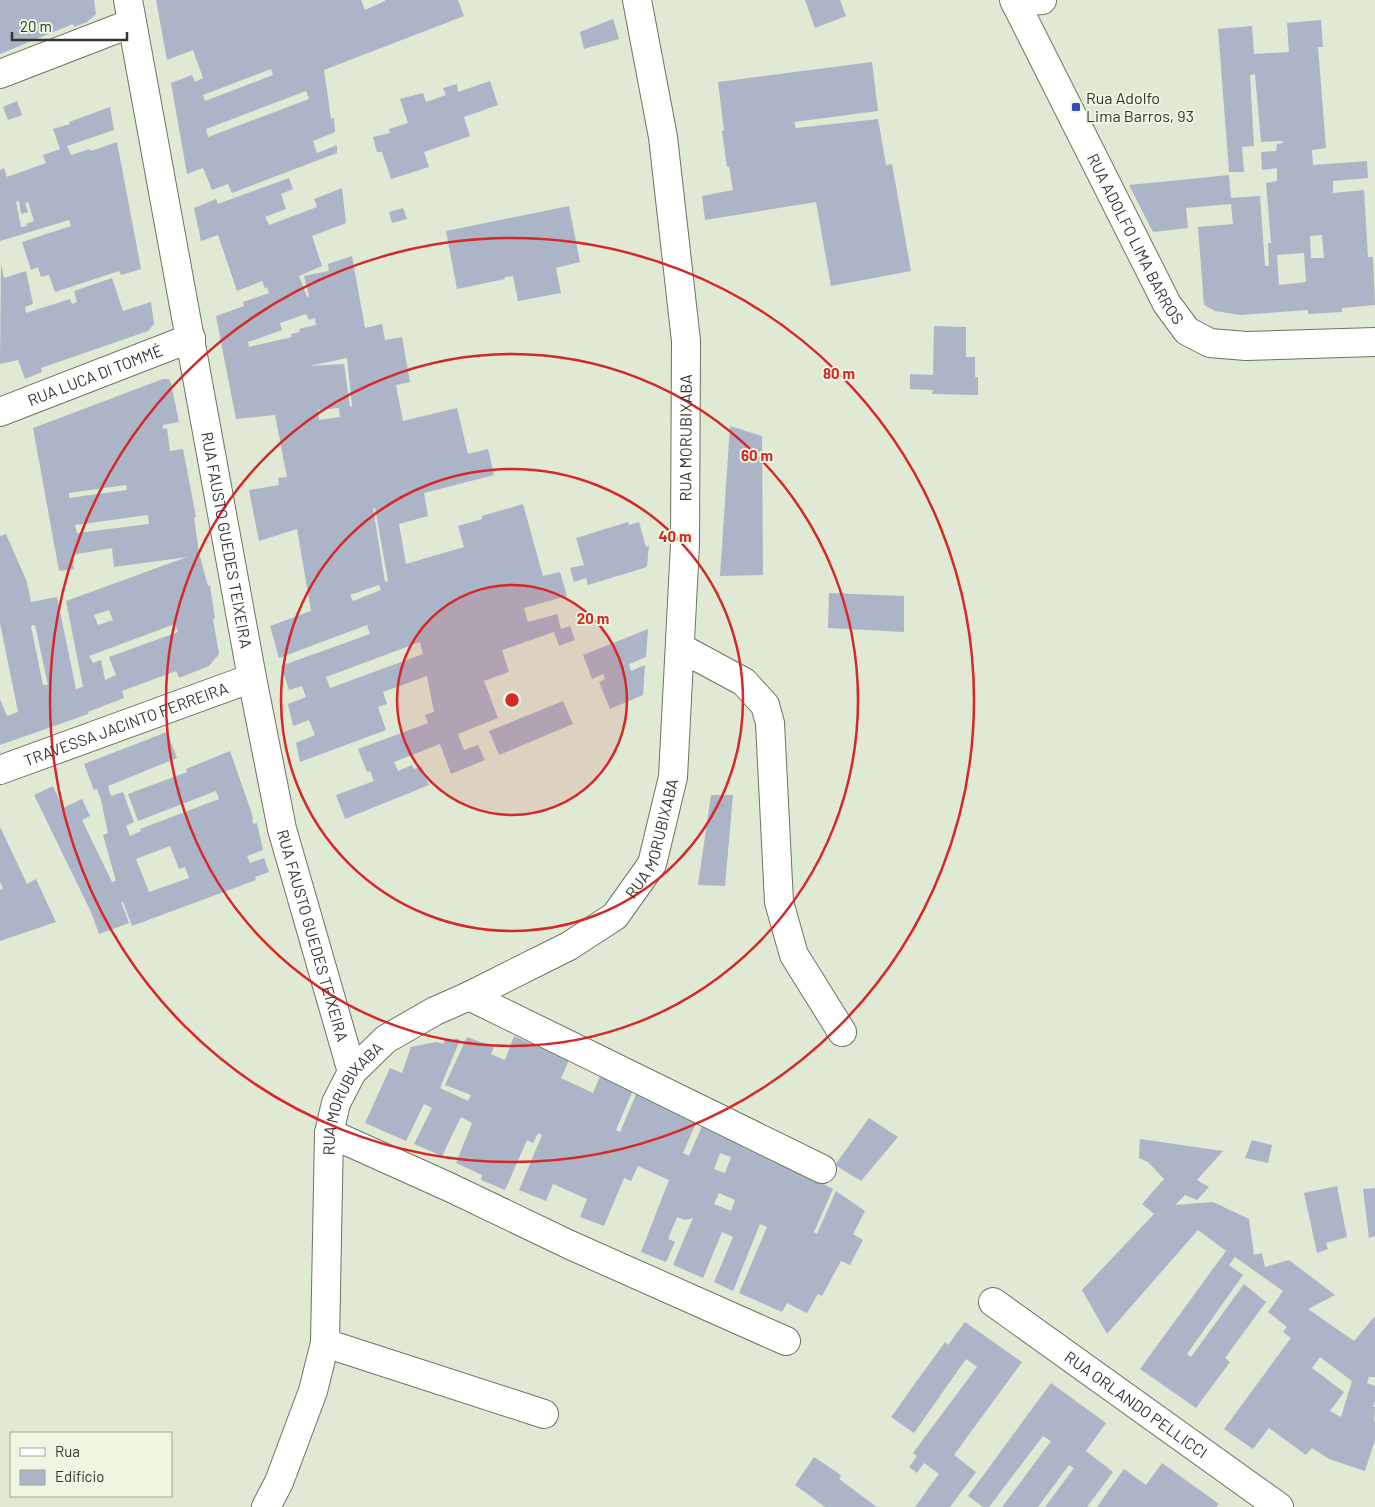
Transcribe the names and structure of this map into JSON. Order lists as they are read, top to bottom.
{
  "streets": {
    "street": [
      "RUA ADOLFO LIMA BARROS",
      "RUA LUCA DI TOMMÉ",
      "RUA MORUBIXABA",
      "RUA FAUSTO GUEDES TEIXEIRA",
      "TRAVESSA JACINTO FERREIRA",
      "RUA ORLANDO PELLICCI"
    ]
  },
  "crossings": [
    ["RUA LUCA DI TOMMÉ", "RUA FAUSTO GUEDES TEIXEIRA"],
    ["RUA MORUBIXABA", "RUA FAUSTO GUEDES TEIXEIRA"],
    ["RUA FAUSTO GUEDES TEIXEIRA", "TRAVESSA JACINTO FERREIRA"]
  ],
  "places": {
    "transit": ["Rua Adolfo Lima Barros, 93"]
  },
  "legend": ["Rua", "Edifício"],
  "scale_bar": "20 m",
  "rings": [
    "80 m",
    "60 m",
    "40 m",
    "20 m"
  ]
}
